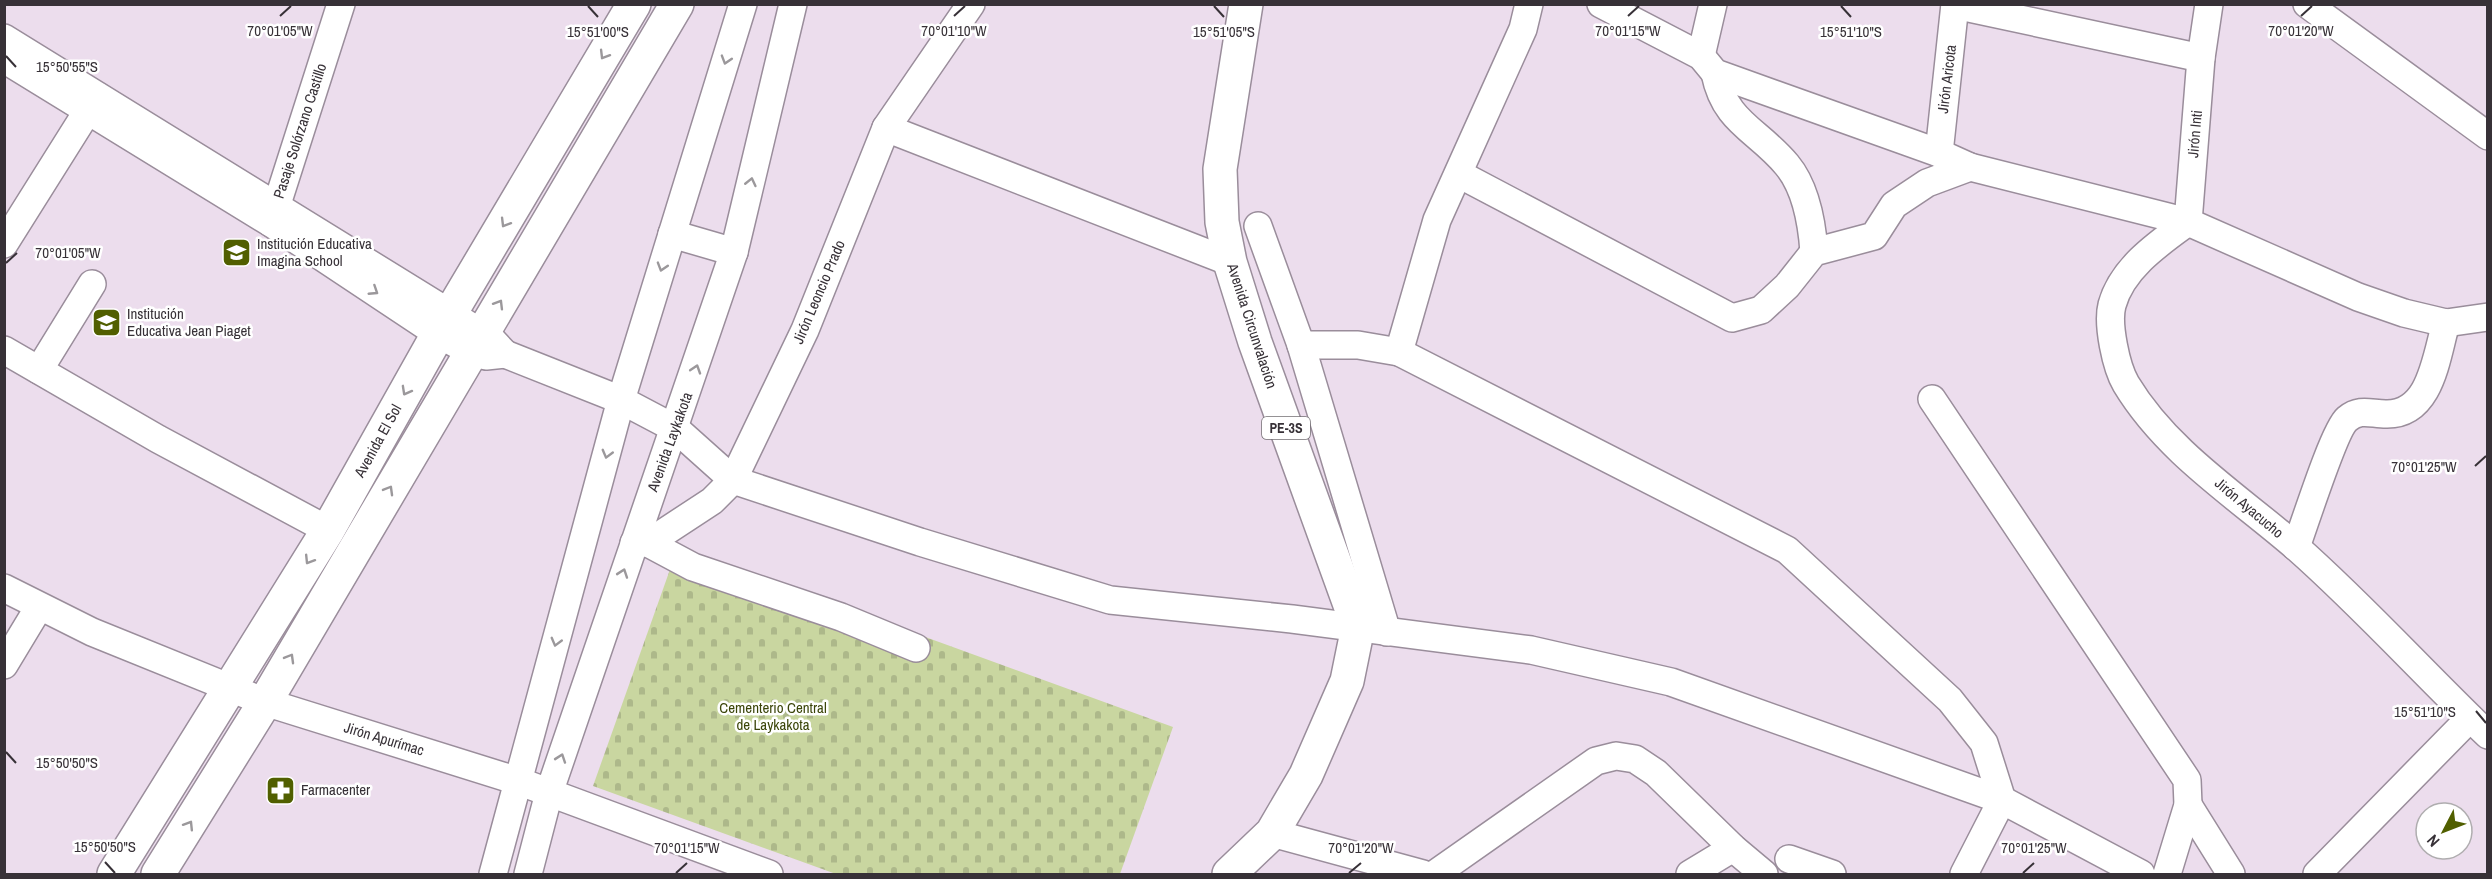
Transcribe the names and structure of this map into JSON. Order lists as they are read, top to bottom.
{
  "streets": {
    "main road": ["Avenida Circunvalación", "PE-3S", "Avenida El Sol"],
    "street": [
      "Jirón Aricota",
      "Pasaje Solórzano Castillo",
      "Jirón Inti",
      "Jirón Leoncio Prado",
      "Avenida Laykakota",
      "Jirón Ayacucho",
      "Jirón Apurímac"
    ]
  },
  "crossings": [
    ["Jirón Inti", "Jirón Ayacucho"],
    ["Jirón Leoncio Prado", "Avenida Laykakota"],
    ["Avenida El Sol", "Jirón Apurímac"],
    ["Avenida Laykakota", "Jirón Apurímac"]
  ],
  "parks": ["Cementerio Central de Laykakota"],
  "places": {
    "school or university": ["Institución Educativa Imagina School", "Institución Educativa Jean Piaget"],
    "pharmacy": ["Farmacenter"]
  },
  "north": "bottom left",
  "coordinates": [
    "70°01'05\"W",
    "70°01'10\"W",
    "70°01'15\"W",
    "70°01'20\"W",
    "15°51'00\"S",
    "15°51'05\"S",
    "15°51'10\"S",
    "15°50'55\"S",
    "70°01'25\"W",
    "15°50'50\"S"
  ]
}
